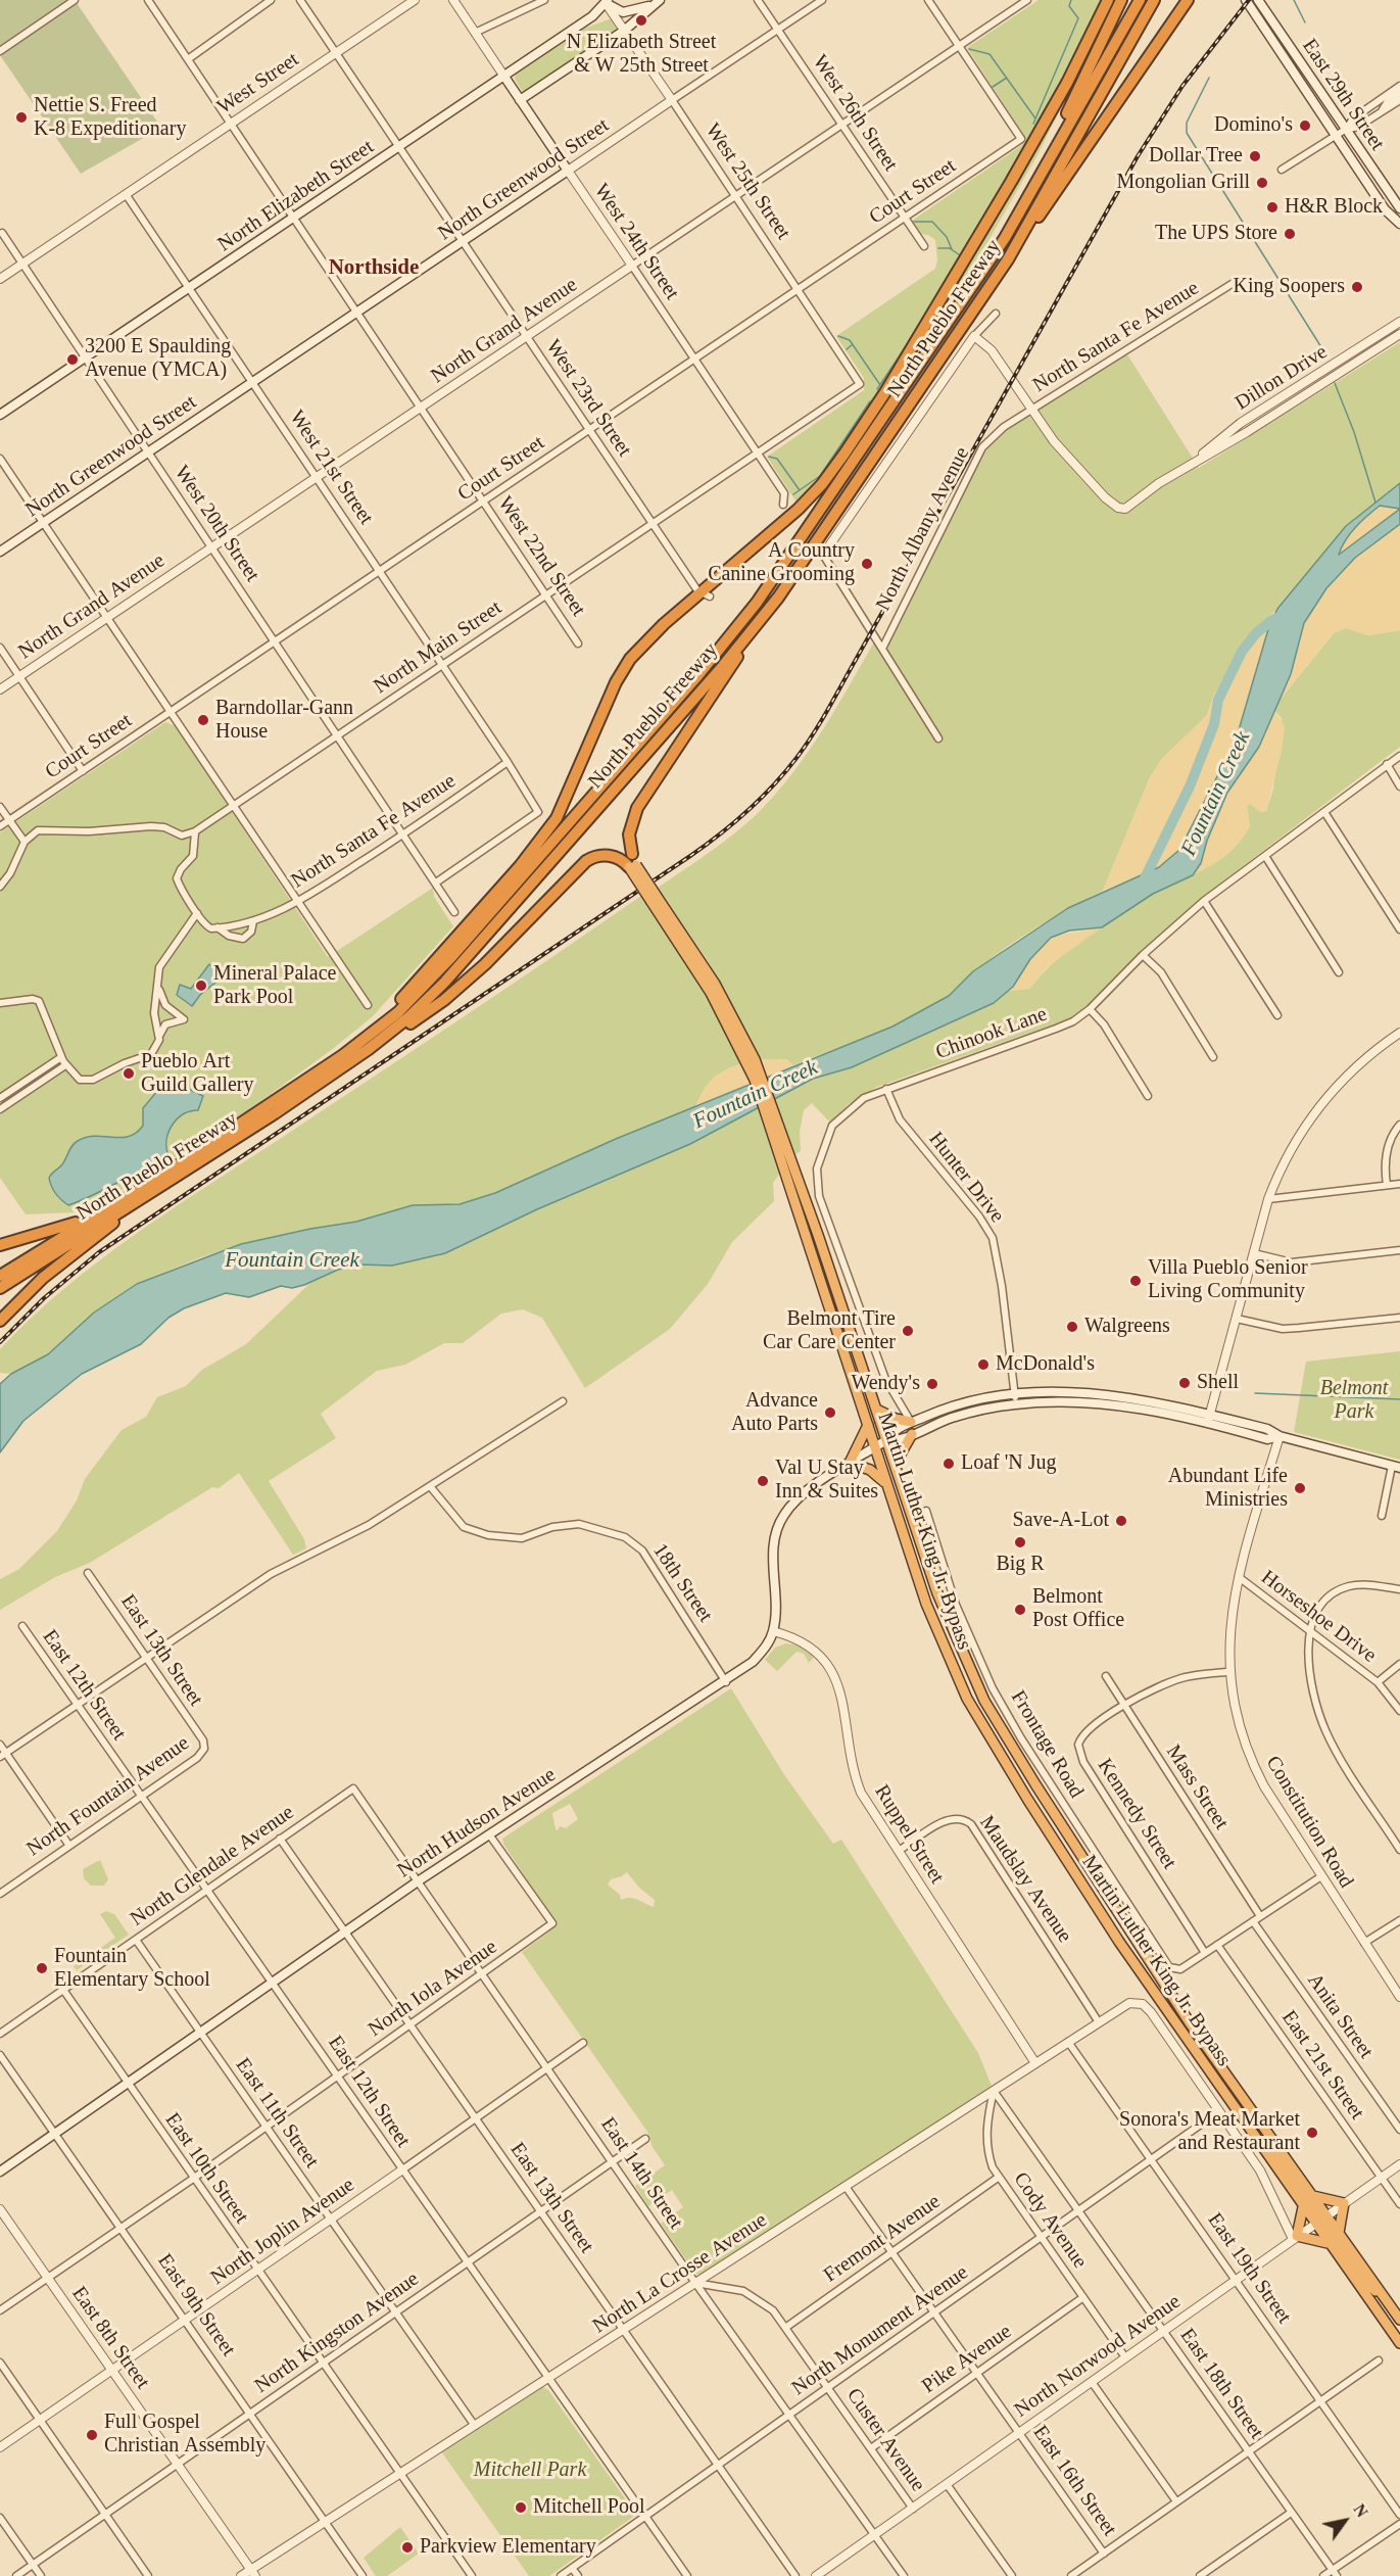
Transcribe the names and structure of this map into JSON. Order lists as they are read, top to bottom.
{
  "streets": {
    "highway": ["North Pueblo Freeway", "Martin Luther King Jr. Bypass"],
    "main road": [
      "East 29th Street",
      "North Greenwood Street",
      "North Elizabeth Street",
      "West 24th Street",
      "North Hudson Avenue"
    ],
    "street": [
      "West Street",
      "West 26th Street",
      "West 25th Street",
      "Court Street",
      "North Grand Avenue",
      "North Santa Fe Avenue",
      "Dillon Drive",
      "West 23rd Street",
      "West 21st Street",
      "West 20th Street",
      "North Albany Avenue",
      "West 22nd Street",
      "North Main Street",
      "Chinook Lane",
      "Hunter Drive",
      "18th Street",
      "Horseshoe Drive",
      "East 13th Street",
      "East 12th Street",
      "Frontage Road",
      "Mass Street",
      "North Fountain Avenue",
      "Kennedy Street",
      "Constitution Road",
      "Ruppel Street",
      "North Glendale Avenue",
      "Maudslay Avenue",
      "North Iola Avenue",
      "Anita Street",
      "East 21st Street",
      "East 11th Street",
      "East 10th Street",
      "East 14th Street",
      "Cody Avenue",
      "North Joplin Avenue",
      "Fremont Avenue",
      "East 19th Street",
      "North La Crosse Avenue",
      "East 9th Street",
      "North Monument Avenue",
      "North Kingston Avenue",
      "East 8th Street",
      "North Norwood Avenue",
      "Pike Avenue",
      "East 18th Street",
      "Custer Avenue",
      "East 16th Street"
    ]
  },
  "crossings": [
    ["West Street", "West 23rd Street"],
    ["West Street", "West 21st Street"],
    ["West Street", "West 20th Street"],
    ["West Street", "West 22nd Street"],
    ["West 26th Street", "North Greenwood Street"],
    ["West 26th Street", "Court Street"],
    ["West 26th Street", "North Grand Avenue"],
    ["North Greenwood Street", "West 25th Street"],
    ["North Greenwood Street", "West 24th Street"],
    ["North Greenwood Street", "West 23rd Street"],
    ["North Greenwood Street", "West 21st Street"],
    ["North Greenwood Street", "West 20th Street"],
    ["North Greenwood Street", "West 22nd Street"],
    ["West 25th Street", "Court Street"],
    ["West 25th Street", "North Elizabeth Street"],
    ["West 25th Street", "North Grand Avenue"],
    ["West 25th Street", "North Main Street"],
    ["Court Street", "West 24th Street"],
    ["Court Street", "North Grand Avenue"],
    ["Court Street", "West 23rd Street"],
    ["Court Street", "West 21st Street"],
    ["Court Street", "West 20th Street"],
    ["Court Street", "West 22nd Street"],
    ["North Elizabeth Street", "West 24th Street"],
    ["North Elizabeth Street", "West 23rd Street"],
    ["North Elizabeth Street", "West 21st Street"],
    ["North Elizabeth Street", "West 20th Street"],
    ["North Elizabeth Street", "West 22nd Street"],
    ["West 24th Street", "North Grand Avenue"],
    ["West 24th Street", "North Main Street"],
    ["North Grand Avenue", "West 23rd Street"],
    ["North Grand Avenue", "West 21st Street"],
    ["North Grand Avenue", "West 20th Street"],
    ["North Grand Avenue", "West 22nd Street"],
    ["North Santa Fe Avenue", "Dillon Drive"],
    ["North Santa Fe Avenue", "West 21st Street"],
    ["North Santa Fe Avenue", "West 20th Street"],
    ["North Santa Fe Avenue", "North Albany Avenue"],
    ["Dillon Drive", "North Albany Avenue"],
    ["West 23rd Street", "North Main Street"],
    ["West 21st Street", "North Main Street"],
    ["West 20th Street", "North Main Street"],
    ["West 22nd Street", "North Main Street"],
    ["Chinook Lane", "Hunter Drive"],
    ["Martin Luther King Jr. Bypass", "North Norwood Avenue"],
    ["18th Street", "North Hudson Avenue"],
    ["Horseshoe Drive", "Constitution Road"],
    ["East 13th Street", "North Fountain Avenue"],
    ["East 13th Street", "North Hudson Avenue"],
    ["East 13th Street", "North Glendale Avenue"],
    ["East 13th Street", "North Iola Avenue"],
    ["East 13th Street", "North Joplin Avenue"],
    ["East 13th Street", "North La Crosse Avenue"],
    ["East 13th Street", "North Monument Avenue"],
    ["East 13th Street", "North Kingston Avenue"],
    ["East 12th Street", "North Fountain Avenue"],
    ["East 12th Street", "North Hudson Avenue"],
    ["East 12th Street", "North Glendale Avenue"],
    ["East 12th Street", "North Iola Avenue"],
    ["East 12th Street", "North Joplin Avenue"],
    ["East 12th Street", "North La Crosse Avenue"],
    ["East 12th Street", "North Monument Avenue"],
    ["East 12th Street", "North Kingston Avenue"],
    ["Frontage Road", "Kennedy Street"],
    ["Mass Street", "Kennedy Street"],
    ["Kennedy Street", "Constitution Road"],
    ["North Hudson Avenue", "Ruppel Street"],
    ["North Hudson Avenue", "North Iola Avenue"],
    ["North Hudson Avenue", "East 11th Street"],
    ["North Hudson Avenue", "East 10th Street"],
    ["North Hudson Avenue", "East 14th Street"],
    ["North Hudson Avenue", "East 9th Street"],
    ["Ruppel Street", "Maudslay Avenue"],
    ["Ruppel Street", "North La Crosse Avenue"],
    ["North Glendale Avenue", "East 11th Street"],
    ["North Glendale Avenue", "East 10th Street"],
    ["North Glendale Avenue", "East 14th Street"],
    ["Maudslay Avenue", "North La Crosse Avenue"],
    ["North Iola Avenue", "East 11th Street"],
    ["North Iola Avenue", "East 10th Street"],
    ["North Iola Avenue", "East 14th Street"],
    ["North Iola Avenue", "East 9th Street"],
    ["North Iola Avenue", "East 8th Street"],
    ["East 21st Street", "North Norwood Avenue"],
    ["East 11th Street", "North Joplin Avenue"],
    ["East 11th Street", "North La Crosse Avenue"],
    ["East 11th Street", "North Kingston Avenue"],
    ["East 10th Street", "North Joplin Avenue"],
    ["East 10th Street", "North La Crosse Avenue"],
    ["East 10th Street", "North Kingston Avenue"],
    ["East 14th Street", "North Joplin Avenue"],
    ["East 14th Street", "North La Crosse Avenue"],
    ["East 14th Street", "North Monument Avenue"],
    ["East 14th Street", "North Kingston Avenue"],
    ["East 14th Street", "North Norwood Avenue"],
    ["East 14th Street", "Custer Avenue"],
    ["Cody Avenue", "Fremont Avenue"],
    ["Cody Avenue", "North La Crosse Avenue"],
    ["Cody Avenue", "North Monument Avenue"],
    ["Cody Avenue", "North Norwood Avenue"],
    ["Cody Avenue", "Pike Avenue"],
    ["Cody Avenue", "East 18th Street"],
    ["North Joplin Avenue", "East 9th Street"],
    ["North Joplin Avenue", "East 8th Street"],
    ["Fremont Avenue", "Custer Avenue"],
    ["Fremont Avenue", "East 16th Street"],
    ["East 19th Street", "North La Crosse Avenue"],
    ["East 19th Street", "North Monument Avenue"],
    ["East 19th Street", "North Norwood Avenue"],
    ["North La Crosse Avenue", "East 9th Street"],
    ["North La Crosse Avenue", "North Monument Avenue"],
    ["North La Crosse Avenue", "East 8th Street"],
    ["North La Crosse Avenue", "East 18th Street"],
    ["North La Crosse Avenue", "Custer Avenue"],
    ["North La Crosse Avenue", "East 16th Street"],
    ["East 9th Street", "North Kingston Avenue"],
    ["North Monument Avenue", "East 18th Street"],
    ["North Monument Avenue", "Custer Avenue"],
    ["North Monument Avenue", "East 16th Street"],
    ["North Kingston Avenue", "East 8th Street"],
    ["North Norwood Avenue", "East 18th Street"],
    ["North Norwood Avenue", "Custer Avenue"],
    ["North Norwood Avenue", "East 16th Street"],
    ["Pike Avenue", "Custer Avenue"],
    ["Pike Avenue", "East 16th Street"]
  ],
  "districts": ["Northside"],
  "water": ["Fountain Creek"],
  "parks": ["Belmont Park", "Mitchell Park"],
  "places": [
    "N Elizabeth Street & W 25th Street",
    "Nettie S. Freed K-8 Expeditionary",
    "Domino's",
    "Dollar Tree",
    "Mongolian Grill",
    "H&R Block",
    "The UPS Store",
    "King Soopers",
    "3200 E Spaulding Avenue (YMCA)",
    "A Country Canine Grooming",
    "Barndollar-Gann House",
    "Mineral Palace Park Pool",
    "Pueblo Art Guild Gallery",
    "Villa Pueblo Senior Living Community",
    "Walgreens",
    "Belmont Tire Car Care Center",
    "McDonald's",
    "Shell",
    "Wendy's",
    "Advance Auto Parts",
    "Loaf 'N Jug",
    "Val U Stay Inn & Suites",
    "Abundant Life Ministries",
    "Save-A-Lot",
    "Big R",
    "Belmont Post Office",
    "Fountain Elementary School",
    "Sonora's Meat Market and Restaurant",
    "Full Gospel Christian Assembly",
    "Mitchell Pool",
    "Parkview Elementary"
  ],
  "north": "top right"
}
